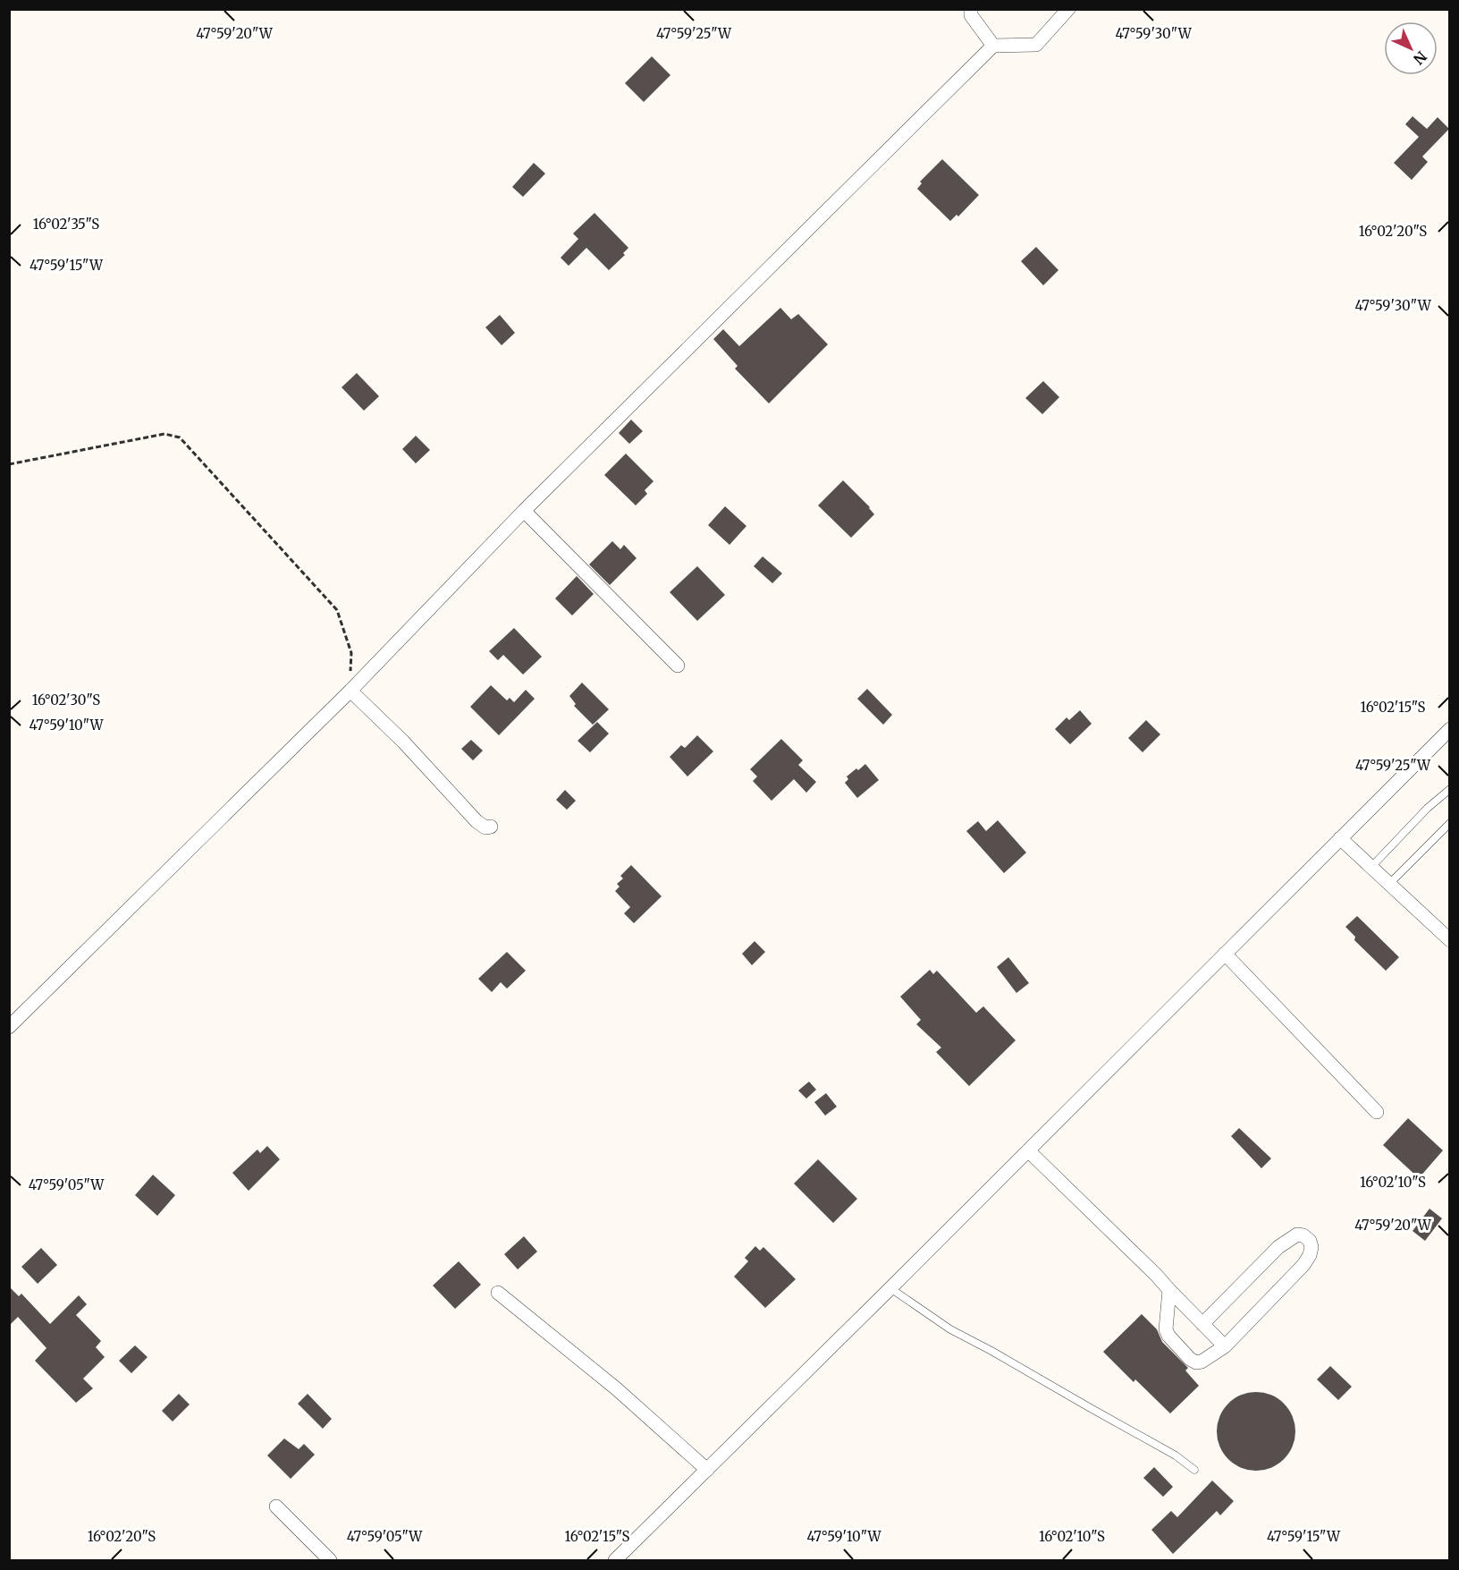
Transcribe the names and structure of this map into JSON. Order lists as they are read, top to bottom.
{
  "north": "bottom right",
  "coordinates": [
    "47°59'20\"W",
    "47°59'25\"W",
    "47°59'30\"W",
    "16°02'35\"S",
    "16°02'20\"S",
    "47°59'15\"W",
    "16°02'30\"S",
    "16°02'15\"S",
    "47°59'10\"W",
    "16°02'10\"S",
    "47°59'05\"W"
  ]
}
